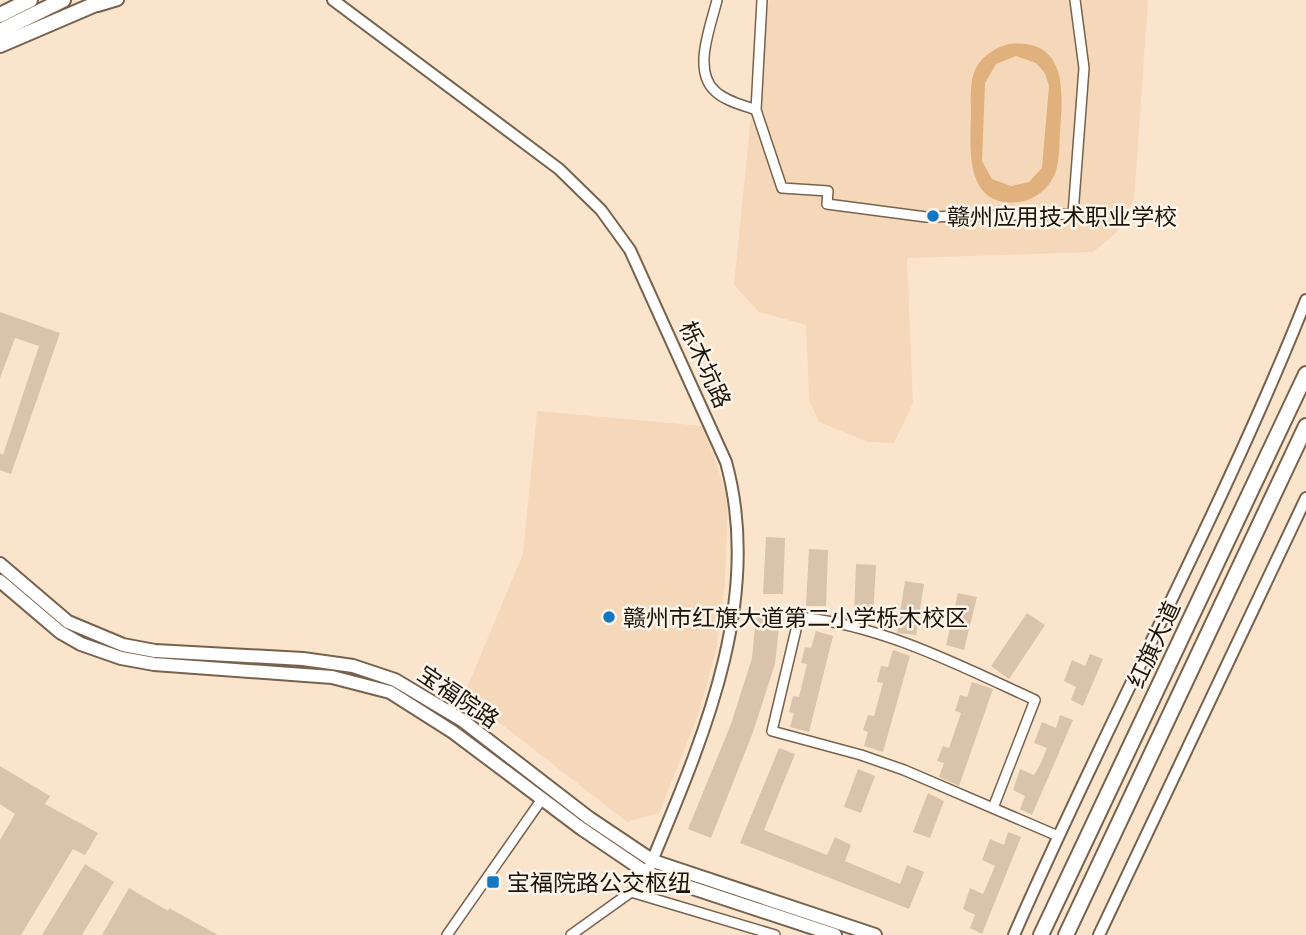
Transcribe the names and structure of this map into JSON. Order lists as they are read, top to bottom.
{
  "streets": {
    "main road": ["红旗大道", "宝福院路"],
    "street": ["栎木坑路"]
  },
  "crossings": [
    ["栎木坑路", "宝福院路"]
  ],
  "places": {
    "other": ["赣州应用技术职业学校", "赣州市红旗大道第二小学栎木校区"],
    "transit": ["宝福院路公交枢纽"]
  }
}
